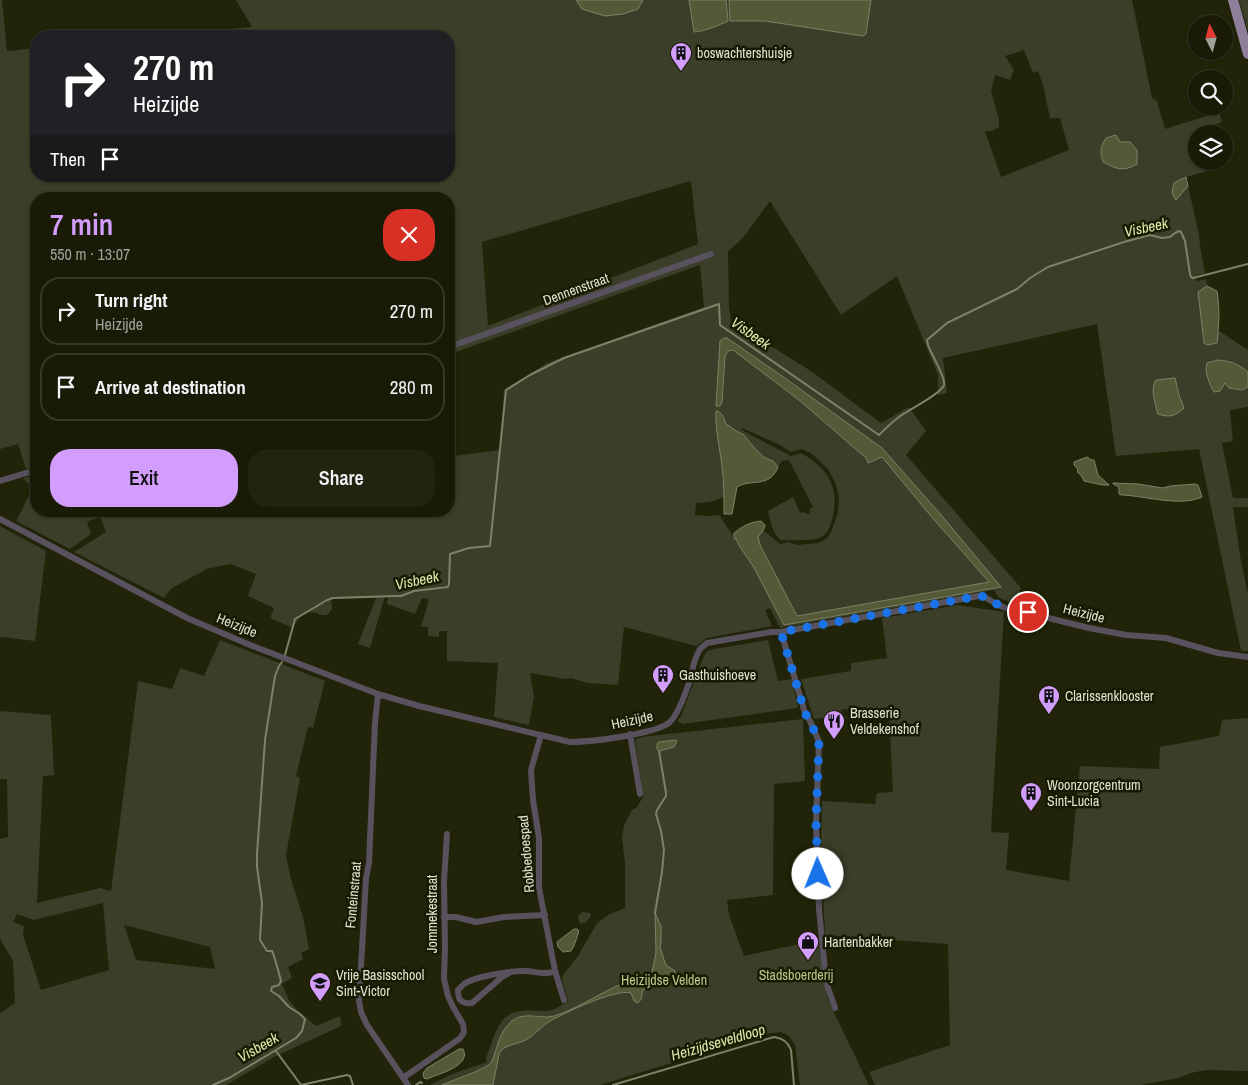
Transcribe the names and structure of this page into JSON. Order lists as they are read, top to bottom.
{
  "streets": {
    "street": [
      "Dennenstraat",
      "Heizijde",
      "Robbedoespad",
      "Fonteinstraat",
      "Jommekestraat"
    ]
  },
  "crossings": [
    ["Heizijde", "Robbedoespad"],
    ["Heizijde", "Fonteinstraat"],
    ["Fonteinstraat", "Jommekestraat"]
  ],
  "water": ["Visbeek", "Heizijdseveldloop"],
  "parks": ["Stadsboerderij", "Heizijdse Velden"],
  "places": {
    "building": [
      "boswachtershuisje",
      "Gasthuishoeve",
      "Clarissenklooster",
      "Woonzorgcentrum Sint-Lucia"
    ],
    "restaurant": ["Brasserie Veldekenshof"],
    "shop": ["Hartenbakker"],
    "school or university": ["Vrije Basisschool Sint-Victor"]
  },
  "north": "top",
  "page": {
    "turn": ["270 m", "Heizijde"],
    "then": "Then",
    "heading": ["7 min", "550 m · 13:07"],
    "list": [
      {
        "name": "Turn right",
        "note": "Heizijde",
        "value": "270 m"
      },
      {
        "name": "Arrive at destination",
        "value": "280 m"
      }
    ],
    "buttons": ["Exit", "Share"]
  }
}
